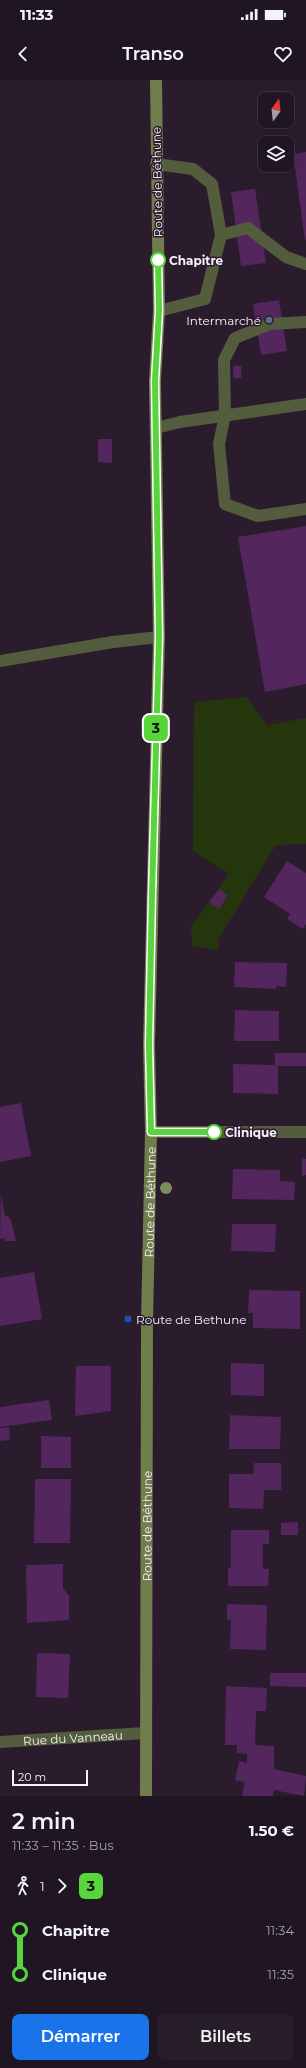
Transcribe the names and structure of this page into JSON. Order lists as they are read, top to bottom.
{
  "streets": {
    "main road": ["Route de Béthune"],
    "street": ["Rue du Vanneau"]
  },
  "crossings": [
    ["Route de Béthune", "Rue du Vanneau"]
  ],
  "places": {
    "other": ["Chapitre", "Intermarché", "Clinique"],
    "transit": ["Route de Bethune"]
  },
  "lines": ["bus line 3"],
  "scale_bar": "20 m",
  "north": "top",
  "page": {
    "status": "11:33",
    "header": "Transo",
    "on_map": "3",
    "scale": "20 m",
    "heading": ["2 min", "11:33 – 11:35 · Bus", "1.50 €"],
    "legs": ["1", "3"],
    "list": [
      {
        "name": "Chapitre",
        "value": "11:34"
      },
      {
        "name": "Clinique",
        "value": "11:35"
      }
    ],
    "buttons": ["Démarrer", "Billets"]
  }
}
